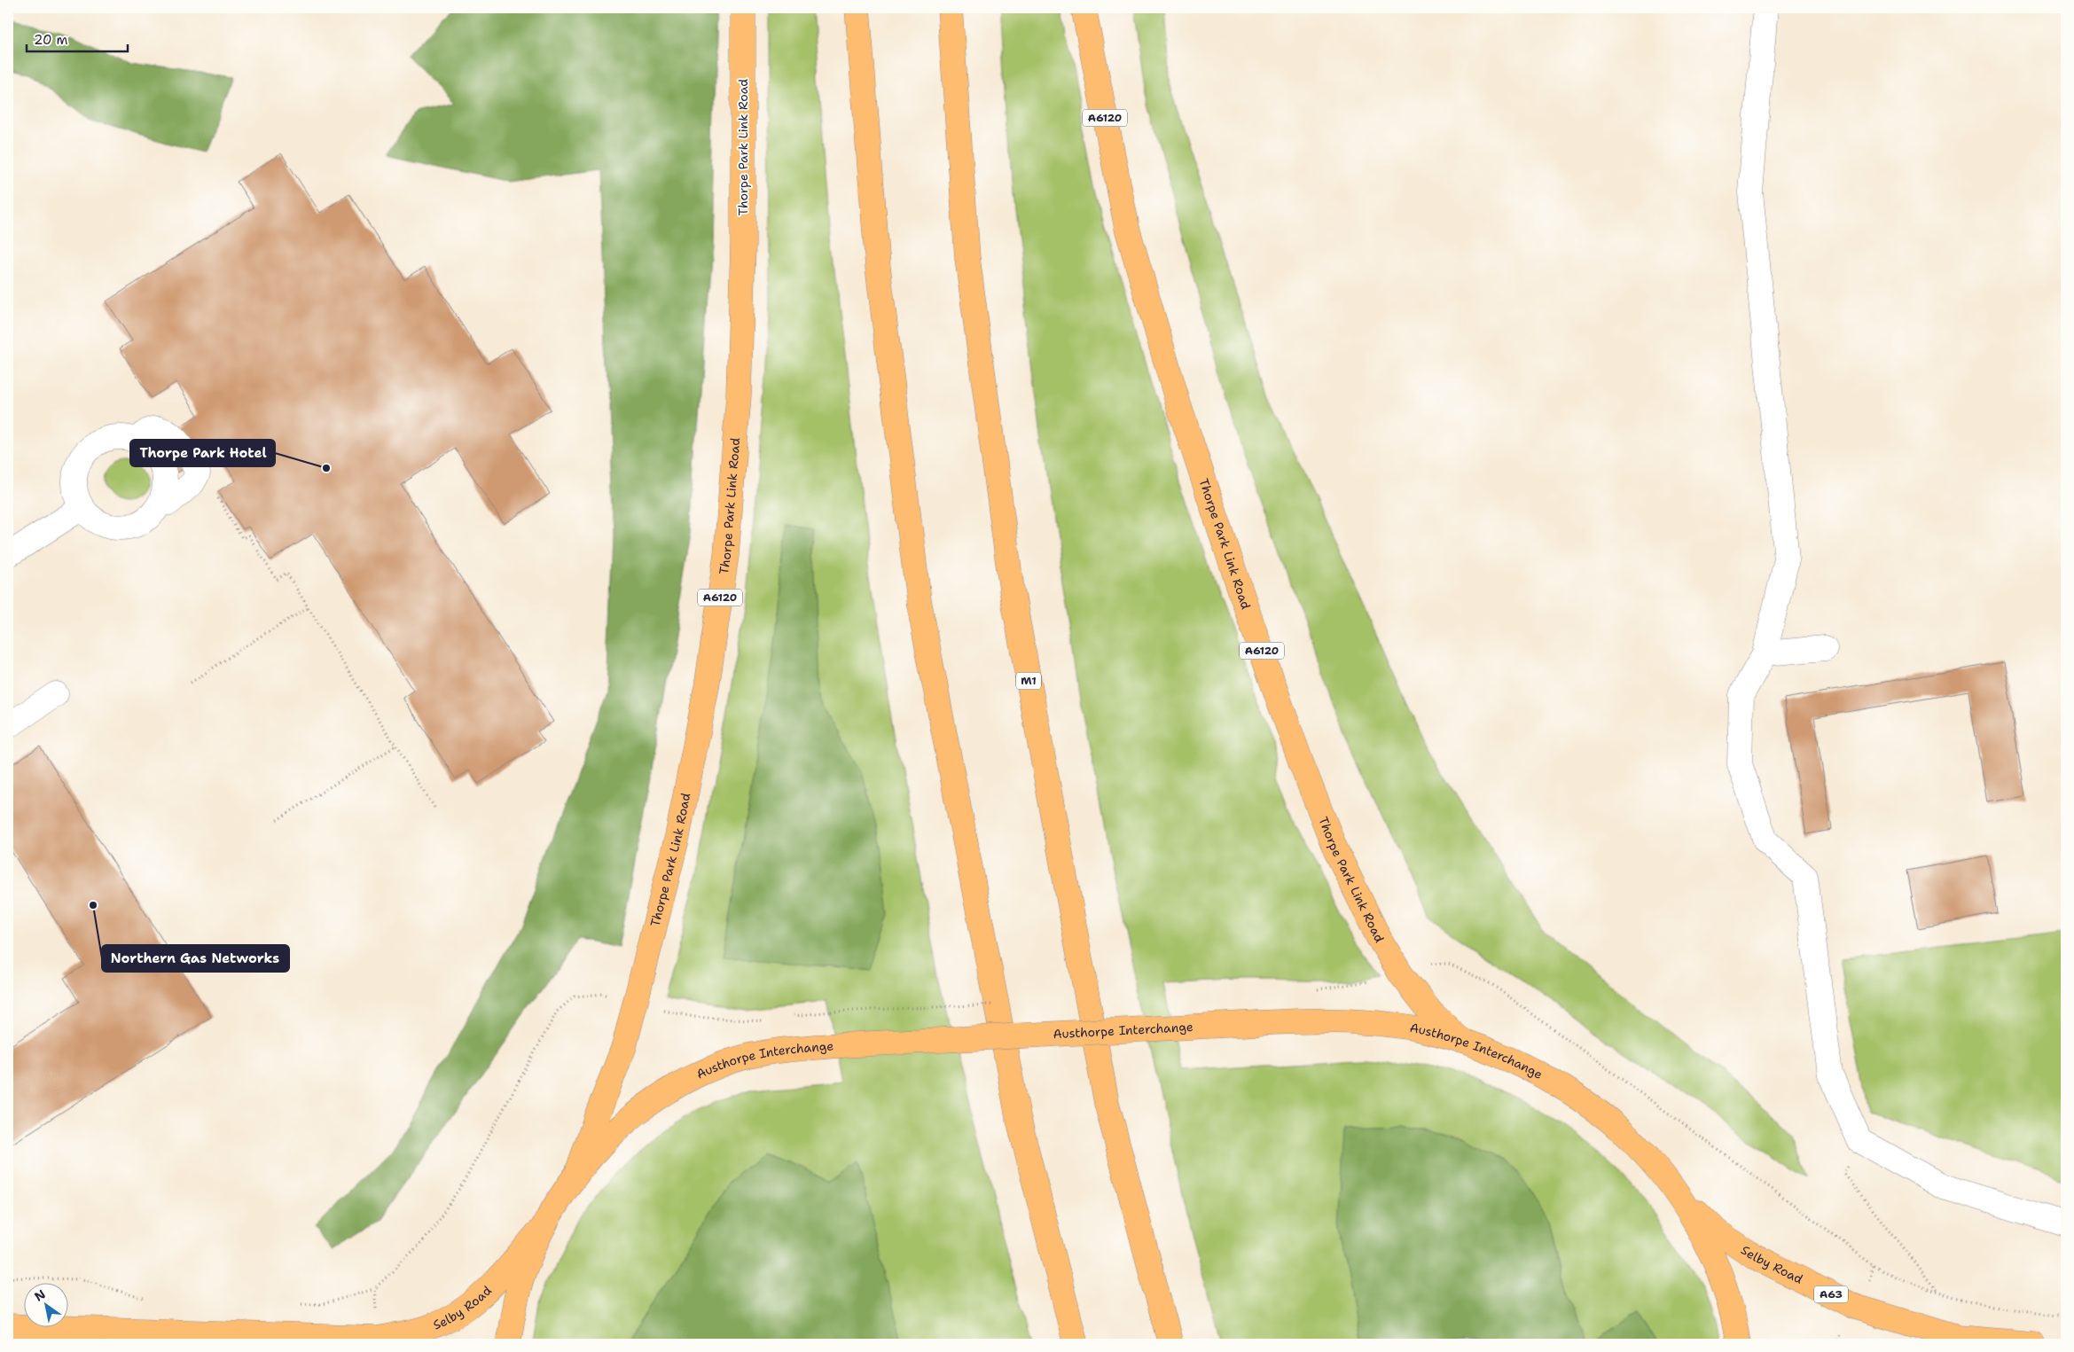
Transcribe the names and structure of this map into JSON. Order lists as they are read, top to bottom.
{
  "streets": {
    "main road": [
      "A6120",
      "Thorpe Park Link Road",
      "M1",
      "Austhorpe Interchange",
      "Selby Road",
      "A63"
    ]
  },
  "crossings": [
    ["Thorpe Park Link Road", "Austhorpe Interchange"],
    ["Austhorpe Interchange", "Selby Road"]
  ],
  "places": ["Thorpe Park Hotel", "Northern Gas Networks"],
  "scale_bar": "20 m",
  "north": "top left"
}
